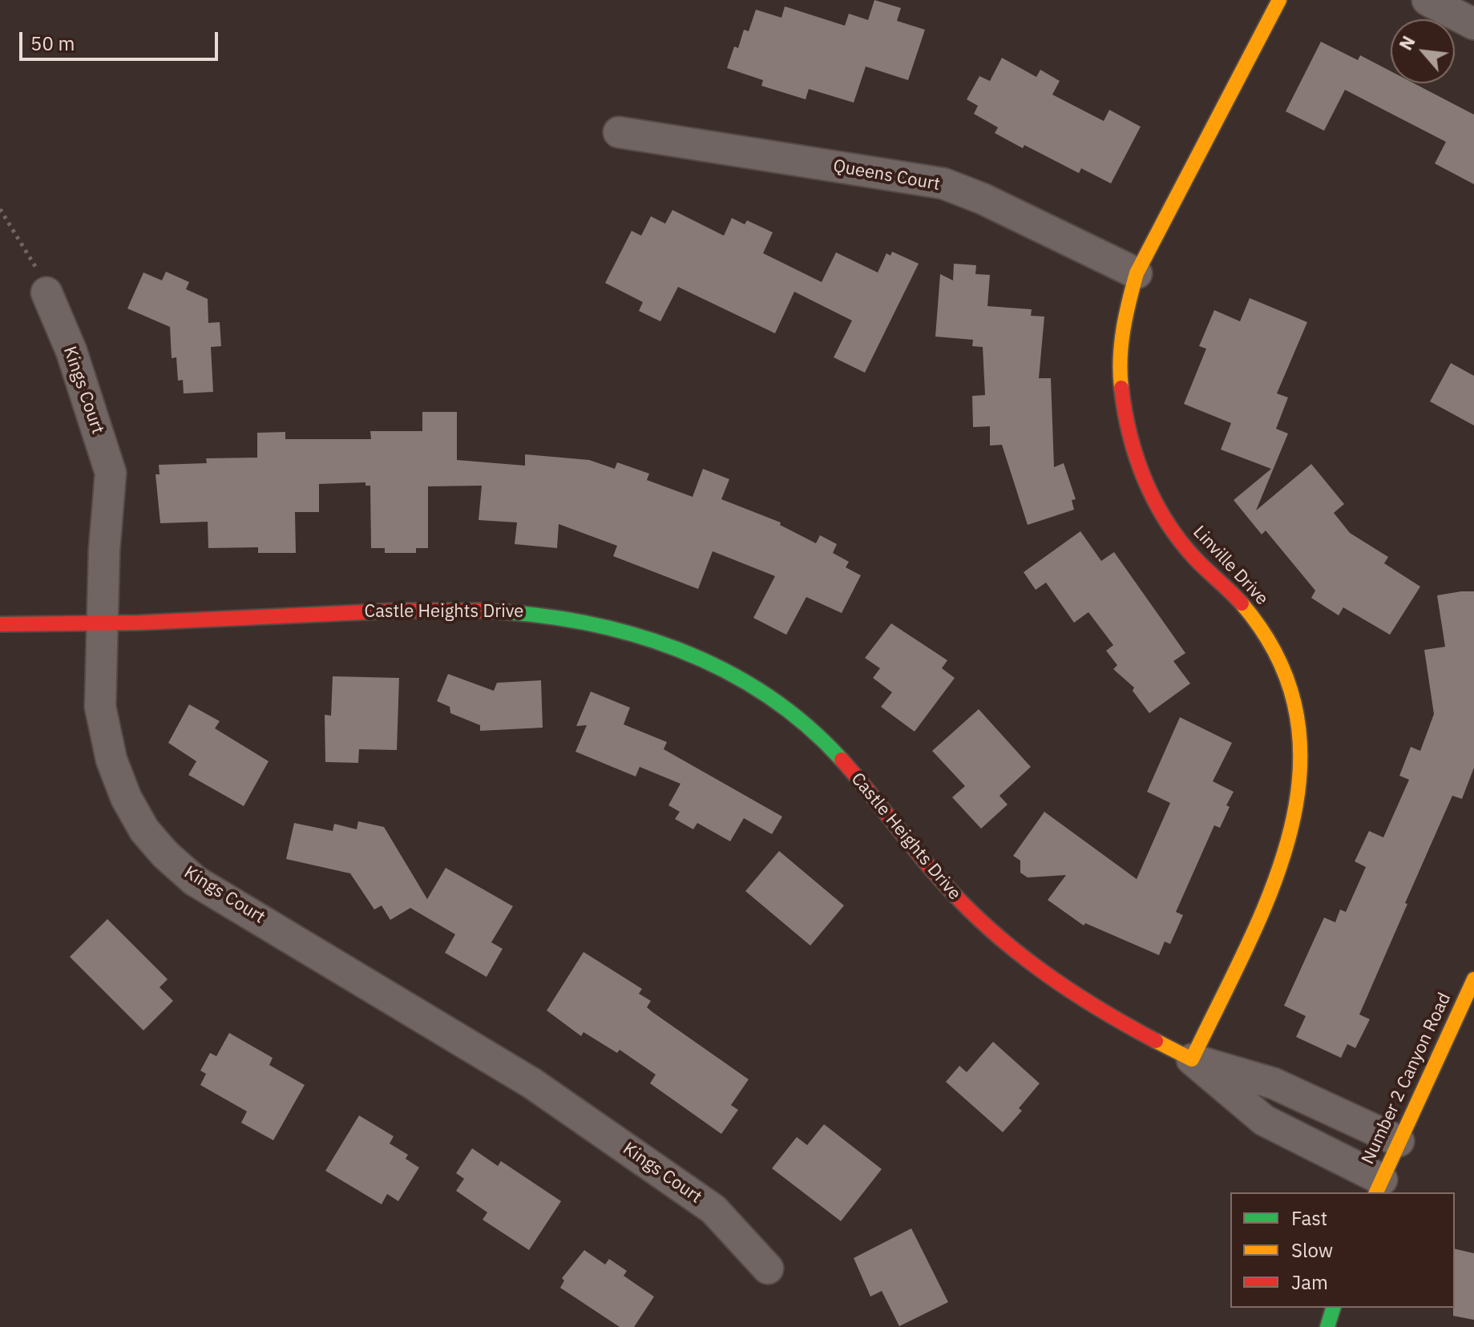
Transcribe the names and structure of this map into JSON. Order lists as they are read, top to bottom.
{
  "streets": {
    "street": [
      "Queens Court",
      "Kings Court",
      "Linville Drive",
      "Castle Heights Drive",
      "Number 2 Canyon Road"
    ]
  },
  "crossings": [
    ["Queens Court", "Linville Drive"],
    ["Kings Court", "Castle Heights Drive"],
    ["Linville Drive", "Castle Heights Drive"],
    ["Castle Heights Drive", "Number 2 Canyon Road"]
  ],
  "legend": ["Fast", "Slow", "Jam"],
  "scale_bar": "50 m",
  "north": "top left"
}
